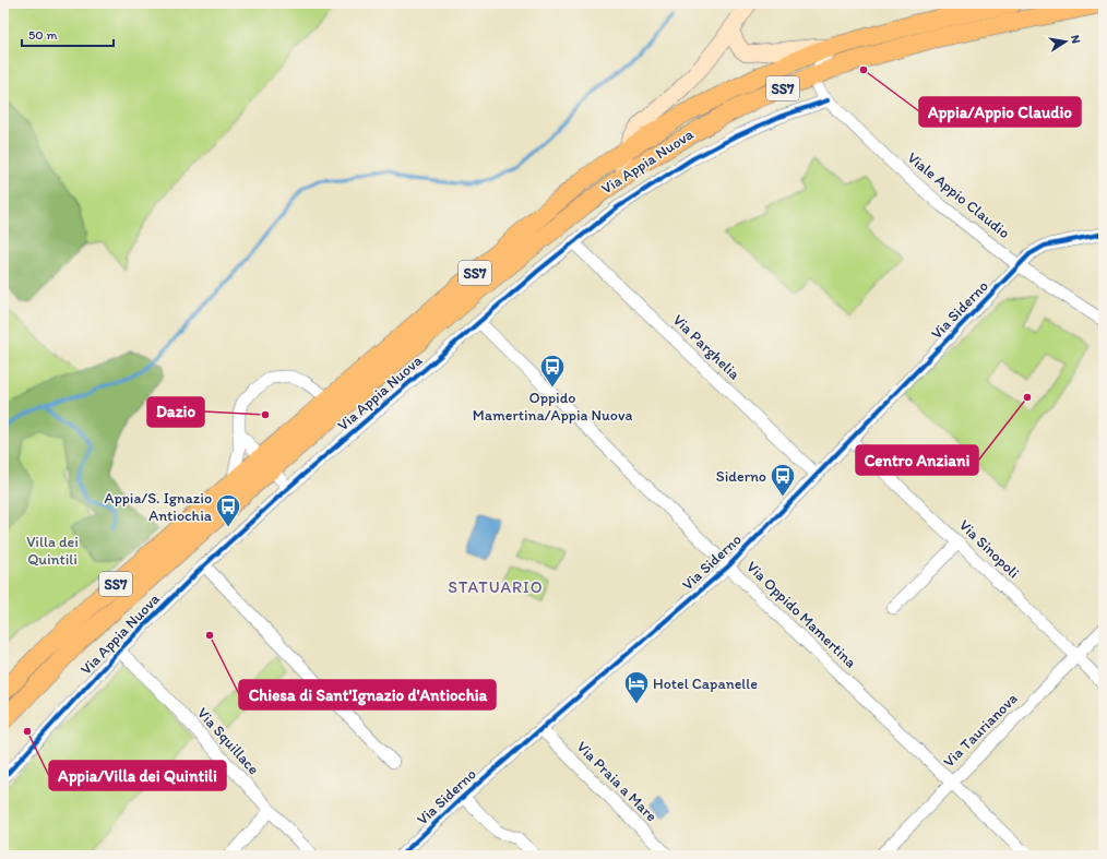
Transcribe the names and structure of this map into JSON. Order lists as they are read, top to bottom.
{
  "streets": {
    "main road": ["SS7", "Via Appia Nuova"],
    "street": [
      "Viale Appio Claudio",
      "Via Siderno",
      "Via Parghelia",
      "Via Sinopoli",
      "Via Oppido Mamertina",
      "Via Taurianova",
      "Via Squillace",
      "Via Praia a Mare"
    ]
  },
  "crossings": [
    ["Via Appia Nuova", "Viale Appio Claudio"],
    ["Via Appia Nuova", "Via Parghelia"],
    ["Via Appia Nuova", "Via Oppido Mamertina"],
    ["Via Appia Nuova", "Via Squillace"],
    ["Viale Appio Claudio", "Via Siderno"],
    ["Via Siderno", "Via Parghelia"],
    ["Via Siderno", "Via Sinopoli"],
    ["Via Siderno", "Via Oppido Mamertina"],
    ["Via Siderno", "Via Praia a Mare"],
    ["Via Sinopoli", "Via Taurianova"],
    ["Via Oppido Mamertina", "Via Taurianova"]
  ],
  "districts": ["STATUARIO"],
  "parks": ["Villa dei Quintili"],
  "places": {
    "other": [
      "Appia/Appio Claudio",
      "Centro Anziani",
      "Dazio",
      "Chiesa di Sant'Ignazio d'Antiochia",
      "Appia/Villa dei Quintili"
    ],
    "bus stop": ["Oppido Mamertina/Appia Nuova", "Siderno", "Appia/S. Ignazio Antiochia"],
    "hotel": ["Hotel Capanelle"]
  },
  "scale_bar": "50 m",
  "north": "right"
}
